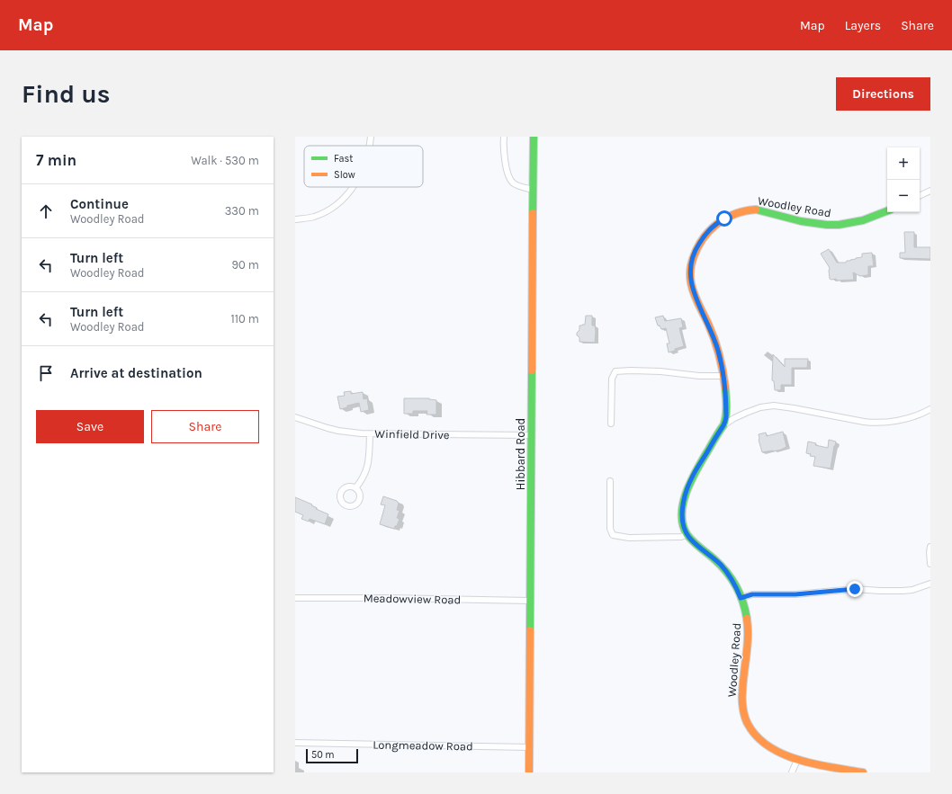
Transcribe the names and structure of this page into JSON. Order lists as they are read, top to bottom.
{
  "streets": {
    "street": [
      "Woodley Road",
      "Winfield Drive",
      "Hibbard Road",
      "Meadowview Road",
      "Longmeadow Road"
    ]
  },
  "crossings": [
    ["Winfield Drive", "Hibbard Road"],
    ["Hibbard Road", "Meadowview Road"],
    ["Hibbard Road", "Longmeadow Road"]
  ],
  "legend": ["Fast", "Slow"],
  "scale_bar": "50 m",
  "page": {
    "header": "Map",
    "nav": ["Map", "Layers", "Share"],
    "buttons": [
      "Directions",
      ["Save", "Share"]
    ],
    "title": "Find us",
    "heading": ["7 min", "Walk · 530 m"],
    "map_buttons": ["+", "−"],
    "list": [
      ["Continue", "Woodley Road", "330 m"],
      ["Turn left", "Woodley Road", "90 m"],
      ["Turn left", "Woodley Road", "110 m"],
      "Arrive at destination"
    ],
    "scale": "50 m"
  }
}
